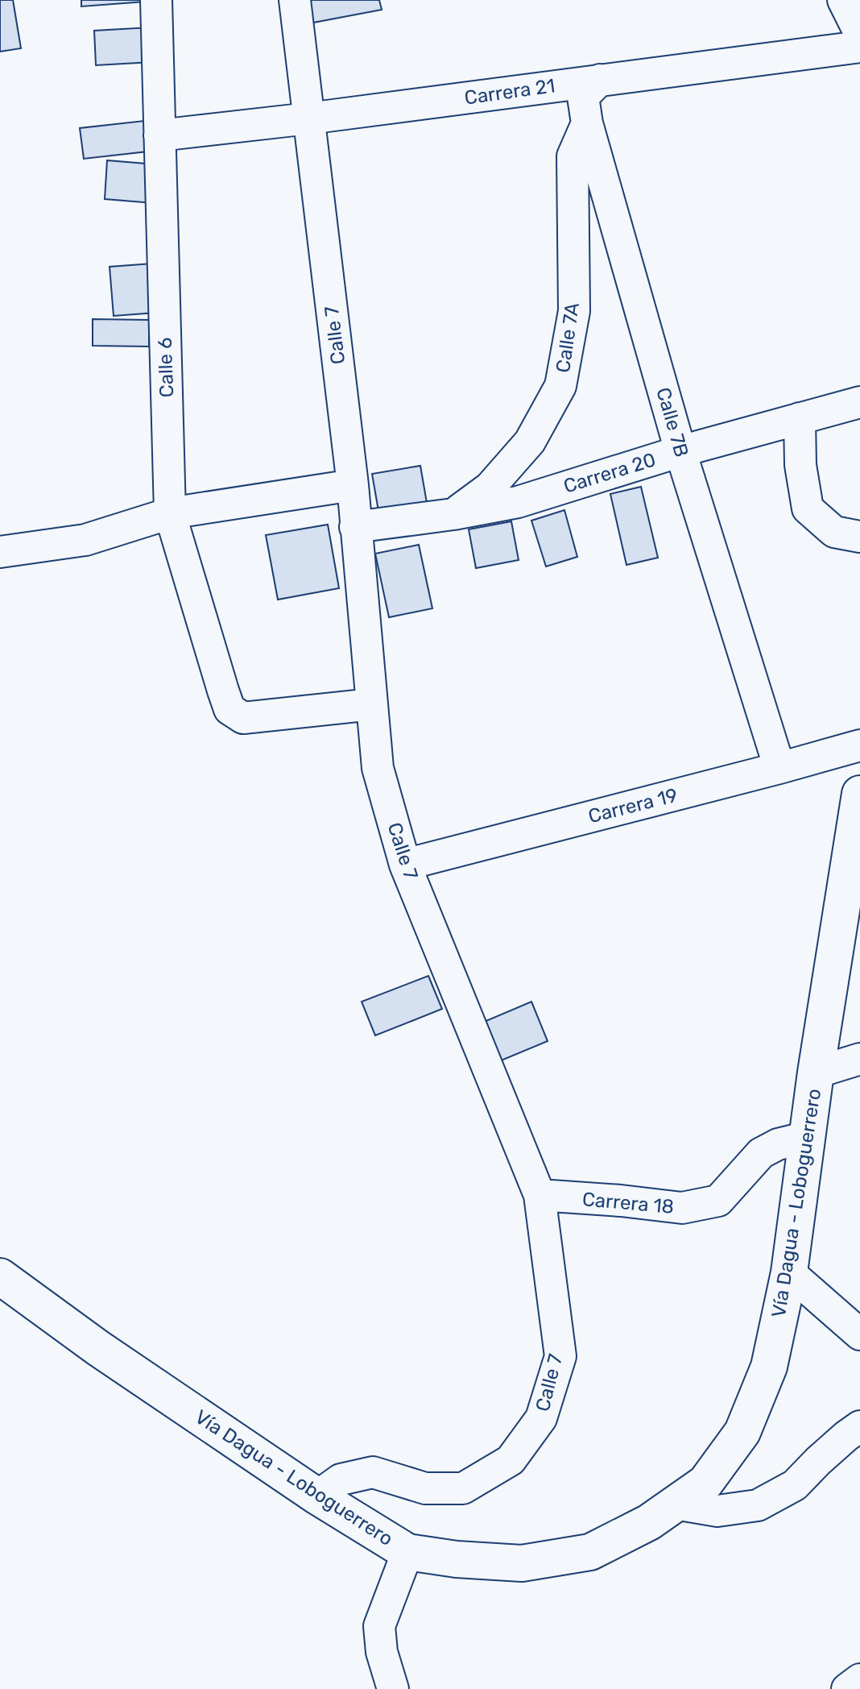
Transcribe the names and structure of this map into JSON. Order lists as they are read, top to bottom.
{
  "streets": {
    "main road": ["Vía Dagua - Loboguerrero"],
    "street": [
      "Carrera 21",
      "Calle 7",
      "Calle 7A",
      "Calle 6",
      "Calle 7B",
      "Carrera 20",
      "Carrera 19",
      "Carrera 18"
    ]
  },
  "crossings": [
    ["Carrera 21", "Calle 7"],
    ["Carrera 21", "Calle 6"],
    ["Carrera 21", "Calle 7B"],
    ["Calle 7", "Calle 6"],
    ["Calle 7", "Carrera 20"],
    ["Calle 7", "Carrera 19"],
    ["Calle 7", "Carrera 18"],
    ["Calle 7", "Vía Dagua - Loboguerrero"],
    ["Calle 7A", "Calle 7B"],
    ["Calle 7A", "Carrera 20"],
    ["Calle 7B", "Carrera 20"],
    ["Calle 7B", "Carrera 19"],
    ["Carrera 18", "Vía Dagua - Loboguerrero"]
  ]
}
